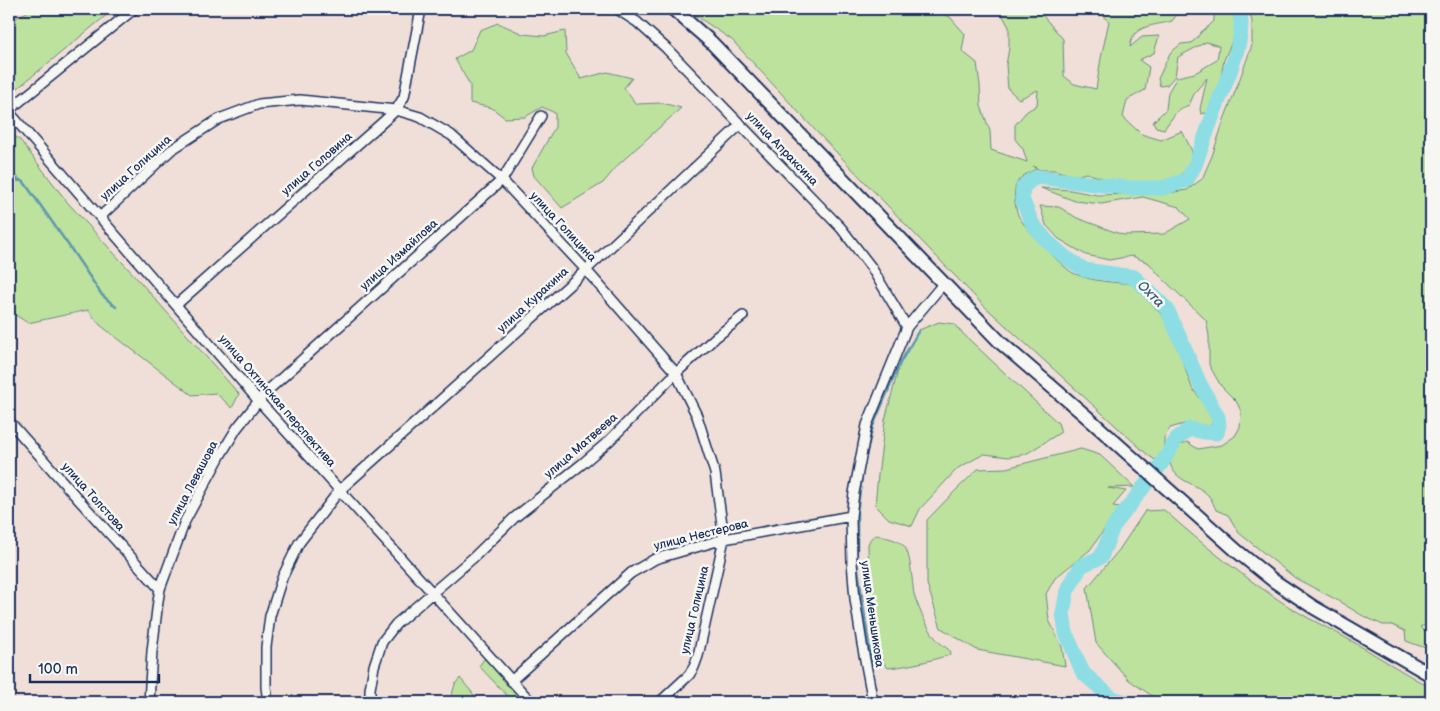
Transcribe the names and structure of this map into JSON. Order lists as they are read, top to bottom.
{
  "streets": {
    "street": [
      "улица Апраксина",
      "улица Головина",
      "улица Голицина",
      "улица Измайлова",
      "улица Куракина",
      "улица Охтинская перспектива",
      "улица Матвеева",
      "улица Левашова",
      "улица Толстова",
      "улица Нестерова",
      "улица Меньшикова"
    ]
  },
  "crossings": [
    ["улица Апраксина", "улица Куракина"],
    ["улица Апраксина", "улица Меньшикова"],
    ["улица Головина", "улица Голицина"],
    ["улица Головина", "улица Охтинская перспектива"],
    ["улица Голицина", "улица Измайлова"],
    ["улица Голицина", "улица Куракина"],
    ["улица Голицина", "улица Охтинская перспектива"],
    ["улица Голицина", "улица Матвеева"],
    ["улица Голицина", "улица Нестерова"],
    ["улица Измайлова", "улица Охтинская перспектива"],
    ["улица Измайлова", "улица Левашова"],
    ["улица Куракина", "улица Охтинская перспектива"],
    ["улица Охтинская перспектива", "улица Матвеева"],
    ["улица Охтинская перспектива", "улица Левашова"],
    ["улица Охтинская перспектива", "улица Нестерова"],
    ["улица Левашова", "улица Толстова"],
    ["улица Нестерова", "улица Меньшикова"]
  ],
  "water": ["Охта"],
  "scale_bar": "100 m"
}
